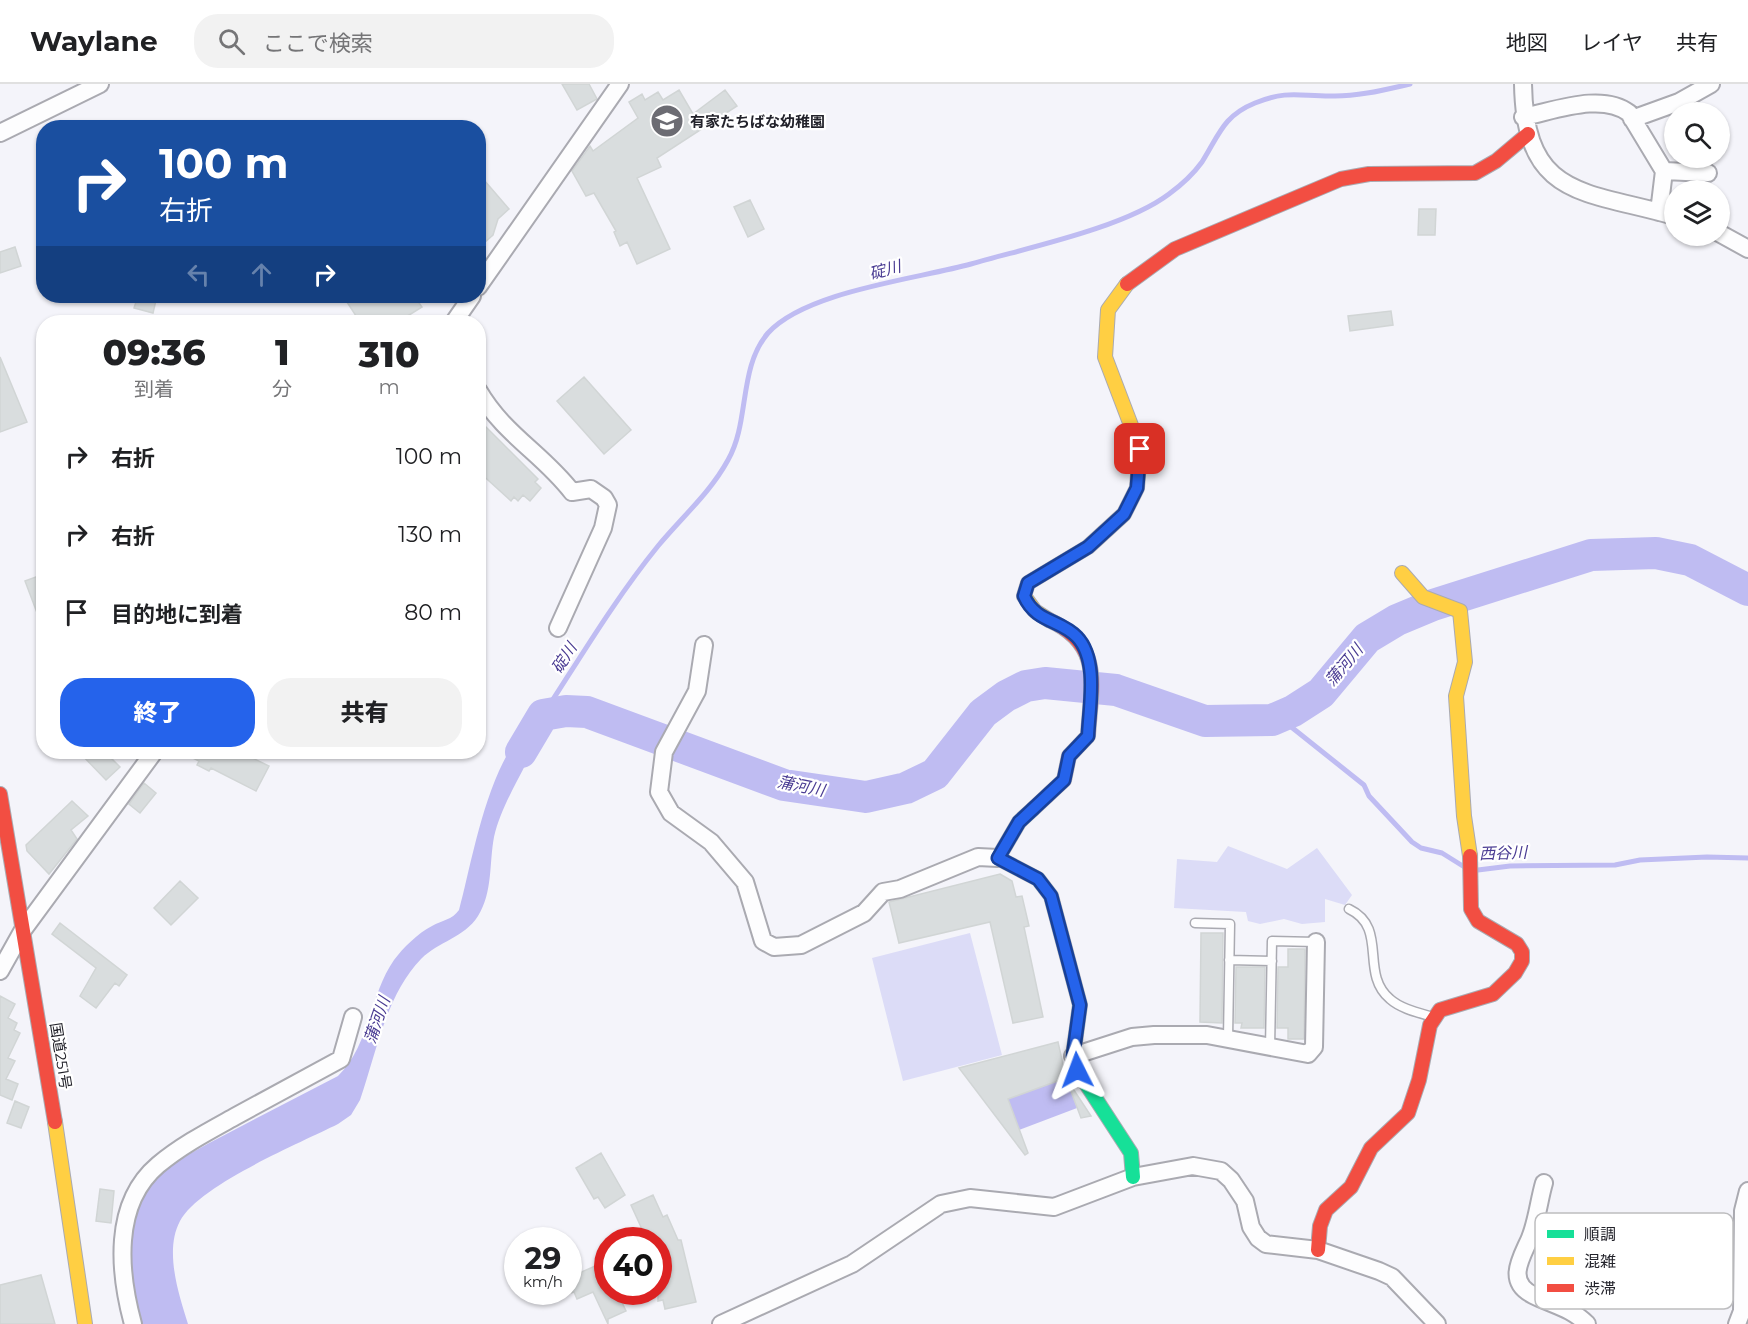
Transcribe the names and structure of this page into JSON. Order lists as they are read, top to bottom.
{
  "streets": {
    "main road": ["国道251号"]
  },
  "water": ["碇川", "蒲河川", "西谷川"],
  "places": {
    "school or university": ["有家たちばな幼稚園"]
  },
  "legend": ["順調", "混雑", "渋滞"],
  "page": {
    "header": "Waylane",
    "search": "ここで検索",
    "nav": ["地図", "レイヤ", "共有"],
    "turn": ["100 m", "右折"],
    "eta": [
      "09:36",
      "到着",
      "1",
      "分",
      "310",
      "m"
    ],
    "list": [
      {
        "name": "右折",
        "value": "100 m"
      },
      {
        "name": "右折",
        "value": "130 m"
      },
      {
        "name": "目的地に到着",
        "value": "80 m"
      }
    ],
    "buttons": ["終了", "共有"],
    "speed": "29 km/h",
    "limit": "40"
  }
}
